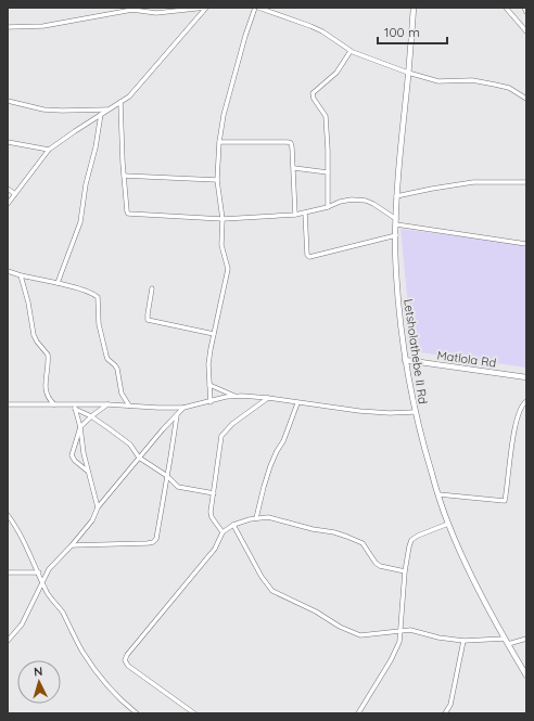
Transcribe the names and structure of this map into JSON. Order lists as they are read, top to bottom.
{
  "streets": {
    "street": ["Letsholathebe II Rd", "Matlola Rd"]
  },
  "crossings": [
    ["Letsholathebe II Rd", "Matlola Rd"]
  ],
  "scale_bar": "100 m",
  "north": "top"
}
